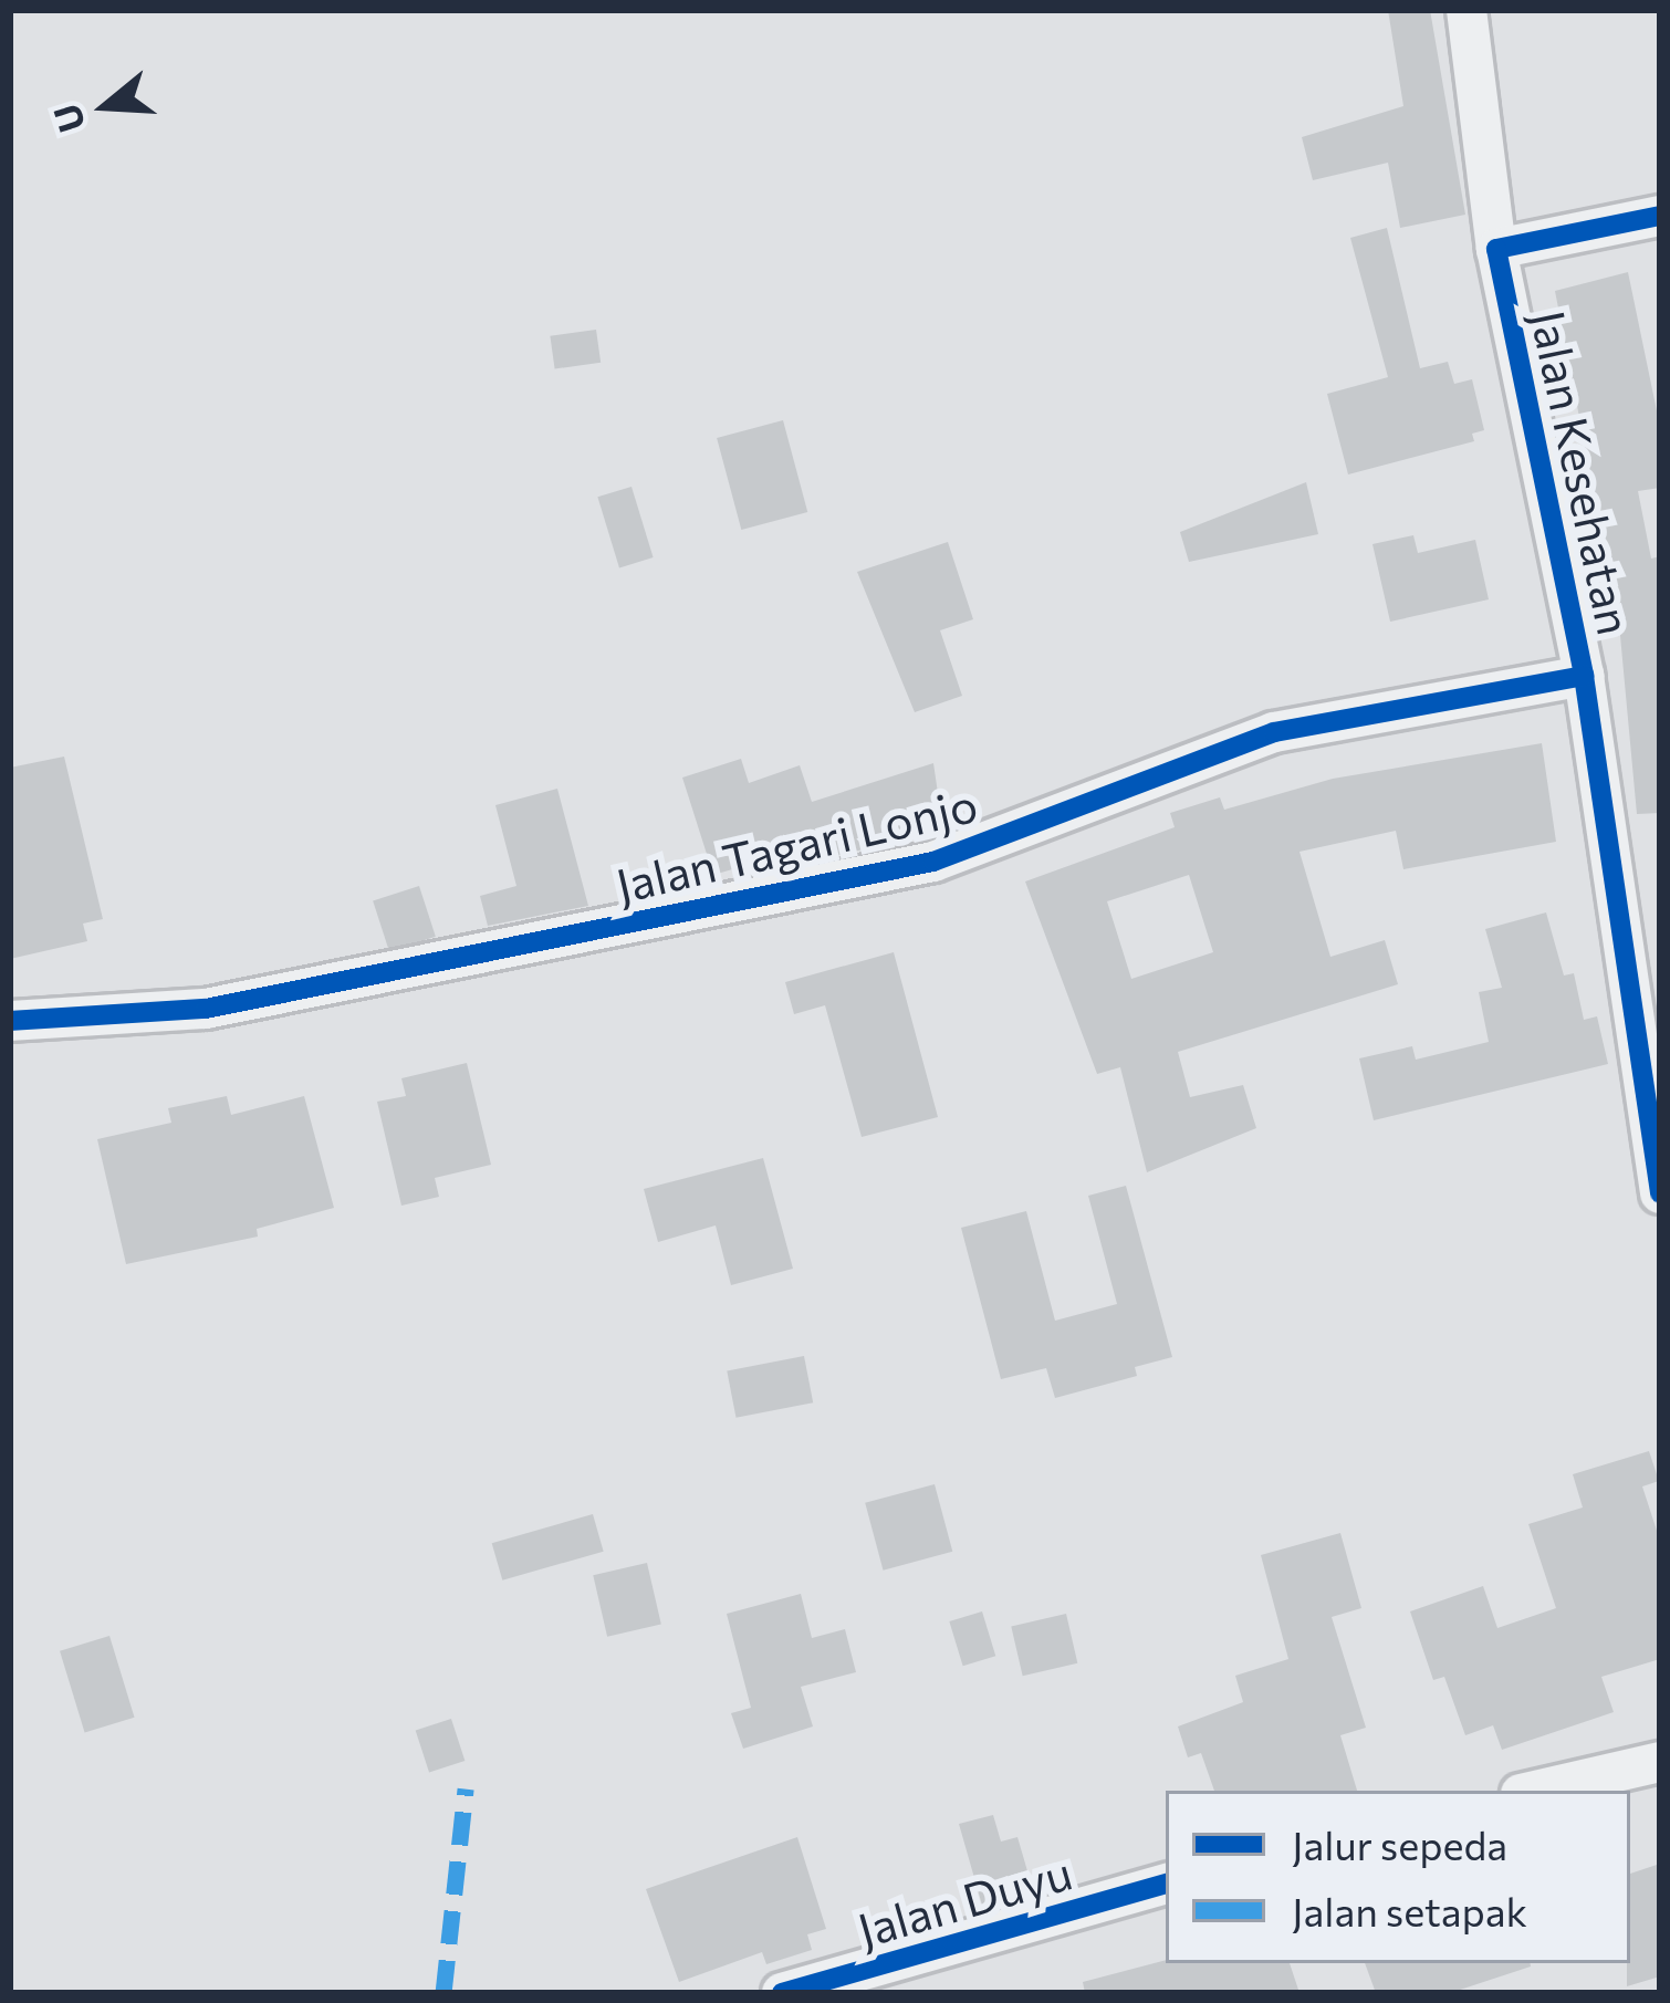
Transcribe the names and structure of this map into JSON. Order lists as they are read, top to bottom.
{
  "streets": {
    "street": ["Jalan Kesehatan", "Jalan Tagari Lonjo", "Jalan Duyu"]
  },
  "crossings": [
    ["Jalan Kesehatan", "Jalan Tagari Lonjo"]
  ],
  "legend": ["Jalur sepeda", "Jalan setapak"],
  "north": "left"
}
